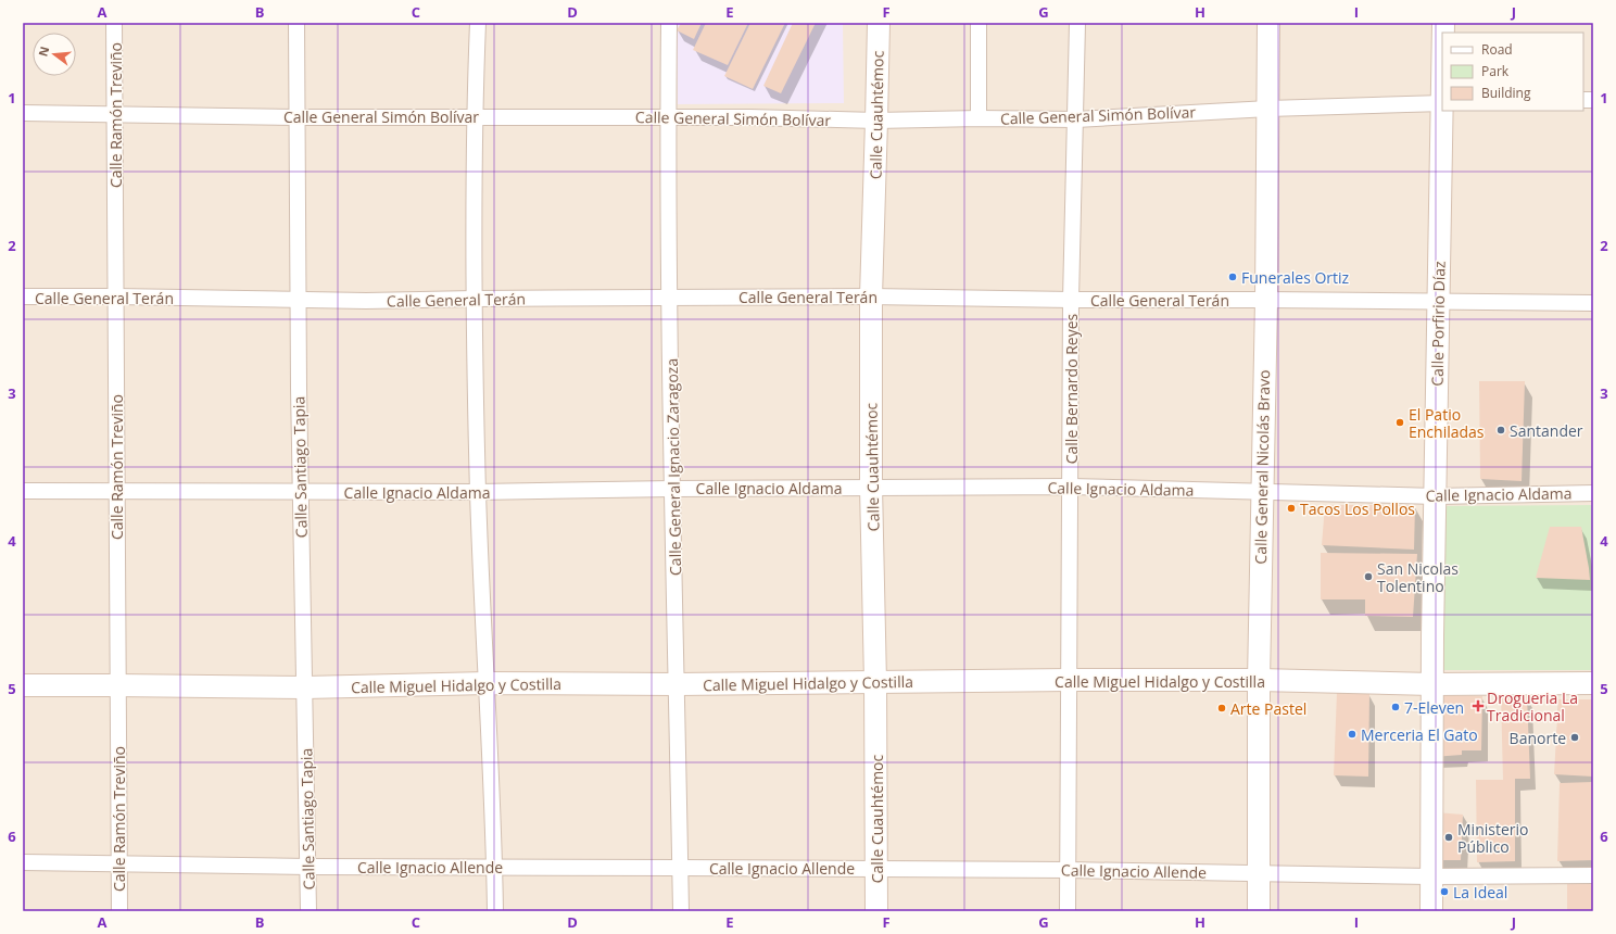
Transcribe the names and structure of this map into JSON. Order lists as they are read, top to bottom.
{
  "streets": {
    "street": [
      "Calle Ramón Treviño",
      "Calle Cuauhtémoc",
      "Calle General Simón Bolívar",
      "Calle General Terán",
      "Calle Porfirio Díaz",
      "Calle Bernardo Reyes",
      "Calle Santiago Tapia",
      "Calle General Ignacio Zaragoza",
      "Calle General Nicolás Bravo",
      "Calle Ignacio Aldama",
      "Calle Miguel Hidalgo y Costilla",
      "Calle Ignacio Allende"
    ]
  },
  "crossings": [
    ["Calle Ramón Treviño", "Calle General Simón Bolívar"],
    ["Calle Ramón Treviño", "Calle General Terán"],
    ["Calle Ramón Treviño", "Calle Ignacio Aldama"],
    ["Calle Ramón Treviño", "Calle Miguel Hidalgo y Costilla"],
    ["Calle Ramón Treviño", "Calle Ignacio Allende"],
    ["Calle Cuauhtémoc", "Calle General Simón Bolívar"],
    ["Calle Cuauhtémoc", "Calle General Terán"],
    ["Calle Cuauhtémoc", "Calle Ignacio Aldama"],
    ["Calle Cuauhtémoc", "Calle Miguel Hidalgo y Costilla"],
    ["Calle Cuauhtémoc", "Calle Ignacio Allende"],
    ["Calle General Simón Bolívar", "Calle Porfirio Díaz"],
    ["Calle General Simón Bolívar", "Calle Bernardo Reyes"],
    ["Calle General Simón Bolívar", "Calle Santiago Tapia"],
    ["Calle General Simón Bolívar", "Calle General Ignacio Zaragoza"],
    ["Calle General Simón Bolívar", "Calle General Nicolás Bravo"],
    ["Calle General Terán", "Calle Porfirio Díaz"],
    ["Calle General Terán", "Calle Bernardo Reyes"],
    ["Calle General Terán", "Calle Santiago Tapia"],
    ["Calle General Terán", "Calle General Ignacio Zaragoza"],
    ["Calle General Terán", "Calle General Nicolás Bravo"],
    ["Calle Porfirio Díaz", "Calle Ignacio Aldama"],
    ["Calle Porfirio Díaz", "Calle Miguel Hidalgo y Costilla"],
    ["Calle Porfirio Díaz", "Calle Ignacio Allende"],
    ["Calle Bernardo Reyes", "Calle Ignacio Aldama"],
    ["Calle Bernardo Reyes", "Calle Miguel Hidalgo y Costilla"],
    ["Calle Bernardo Reyes", "Calle Ignacio Allende"],
    ["Calle Santiago Tapia", "Calle Ignacio Aldama"],
    ["Calle Santiago Tapia", "Calle Miguel Hidalgo y Costilla"],
    ["Calle Santiago Tapia", "Calle Ignacio Allende"],
    ["Calle General Ignacio Zaragoza", "Calle Ignacio Aldama"],
    ["Calle General Ignacio Zaragoza", "Calle Miguel Hidalgo y Costilla"],
    ["Calle General Ignacio Zaragoza", "Calle Ignacio Allende"],
    ["Calle General Nicolás Bravo", "Calle Ignacio Aldama"],
    ["Calle General Nicolás Bravo", "Calle Miguel Hidalgo y Costilla"],
    ["Calle General Nicolás Bravo", "Calle Ignacio Allende"]
  ],
  "places": {
    "other": [
      "Funerales Ortiz",
      "El Patio Enchiladas",
      "Santander",
      "Tacos Los Pollos",
      "San Nicolas Tolentino",
      "7-Eleven",
      "Arte Pastel",
      "Merceria El Gato",
      "Banorte",
      "Ministerio Público",
      "La Ideal"
    ],
    "health": ["Drogueria La Tradicional"]
  },
  "legend": ["Road", "Park", "Building"],
  "north": "left",
  "grid": {
    "columns": [
      "A",
      "B",
      "C",
      "D",
      "E",
      "F",
      "G",
      "H",
      "I",
      "J"
    ],
    "rows": [
      "1",
      "2",
      "3",
      "4",
      "5",
      "6"
    ]
  }
}
